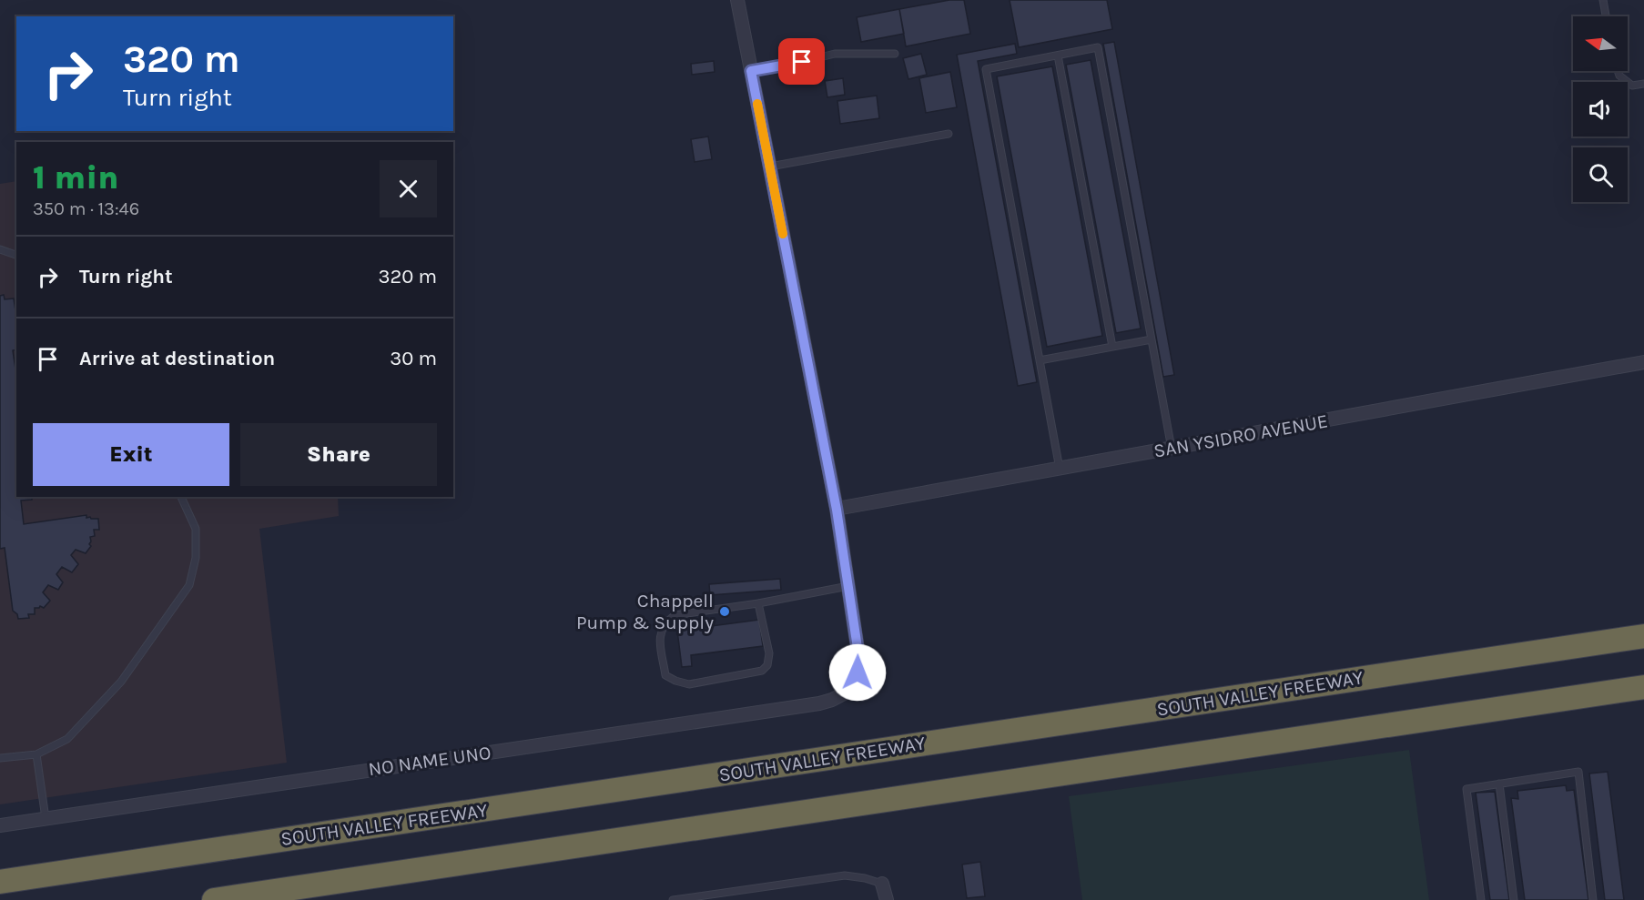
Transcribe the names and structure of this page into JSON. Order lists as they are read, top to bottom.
{
  "streets": {
    "highway": ["SOUTH VALLEY FREEWAY"],
    "street": ["SAN YSIDRO AVENUE", "NO NAME UNO"]
  },
  "places": ["Chappell Pump & Supply"],
  "north": "left",
  "page": {
    "turn": ["320 m", "Turn right"],
    "heading": ["1 min", "350 m · 13:46"],
    "list": [
      {
        "name": "Turn right",
        "value": "320 m"
      },
      {
        "name": "Arrive at destination",
        "value": "30 m"
      }
    ],
    "buttons": ["Exit", "Share"]
  }
}
